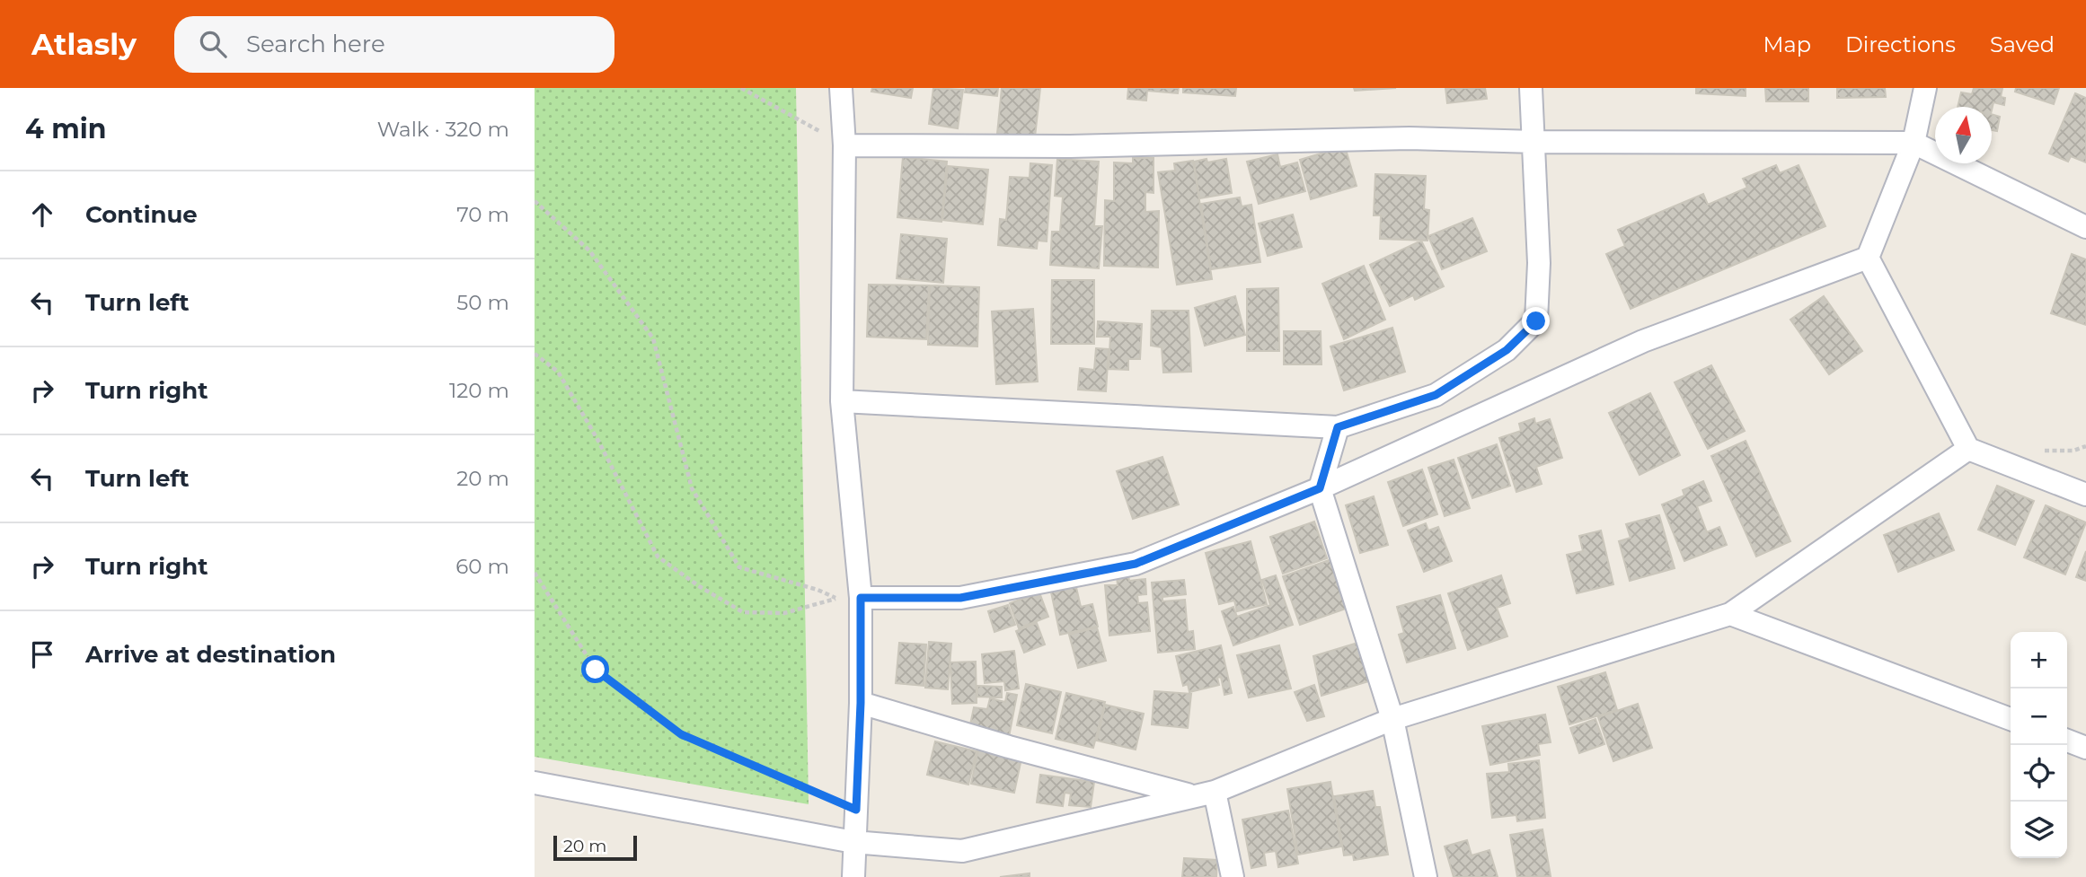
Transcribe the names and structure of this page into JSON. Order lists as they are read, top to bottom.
{
  "scale_bar": "20 m",
  "north": "top",
  "page": {
    "header": "Atlasly",
    "search": "Search here",
    "nav": ["Map", "Directions", "Saved"],
    "heading": ["4 min", "Walk · 320 m"],
    "list": [
      ["Continue", "70 m"],
      ["Turn left", "50 m"],
      ["Turn right", "120 m"],
      ["Turn left", "20 m"],
      ["Turn right", "60 m"],
      "Arrive at destination"
    ],
    "map_buttons": ["+", "−"],
    "scale": "20 m"
  }
}
